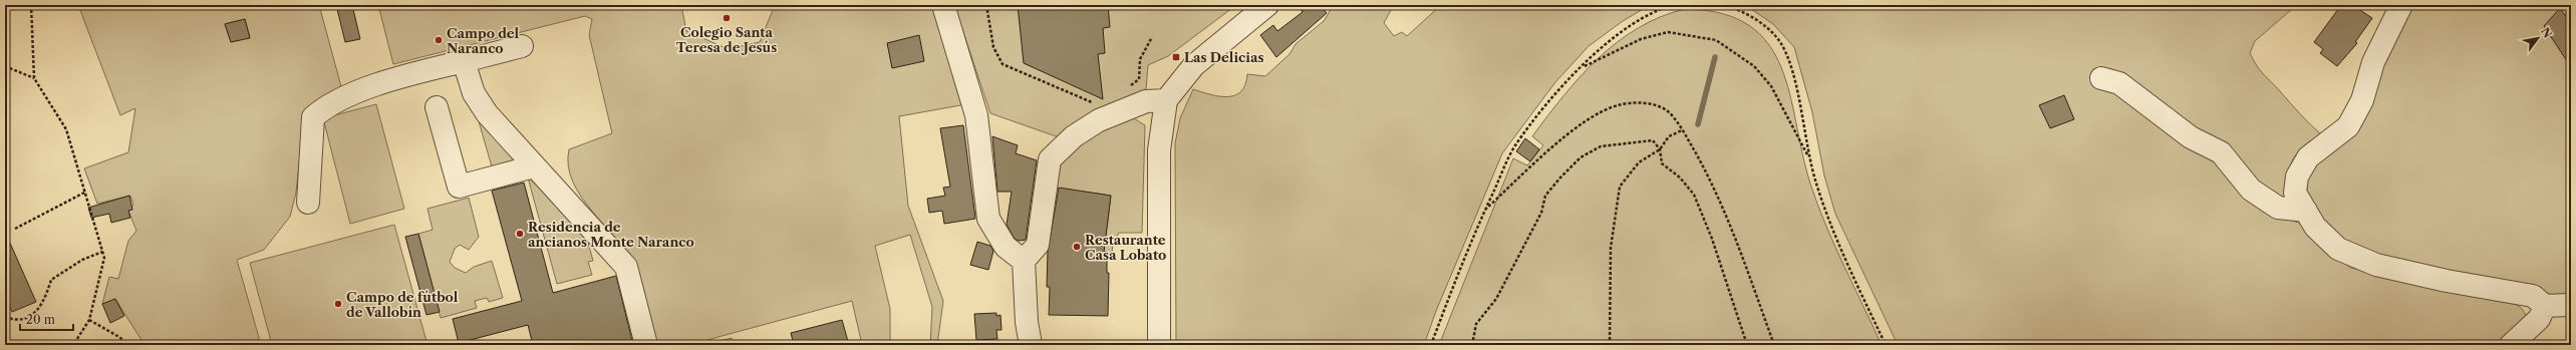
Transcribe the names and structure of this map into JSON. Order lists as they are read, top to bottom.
{
  "places": {
    "other": [
      "Colegio Santa Teresa de Jesús",
      "Campo del Naranco",
      "Residencia de ancianos Monte Naranco",
      "Restaurante Casa Lobato",
      "Campo de fútbol de Vallobín"
    ],
    "transit": ["Las Delicias"]
  },
  "scale_bar": "20 m",
  "north": "top right"
}
